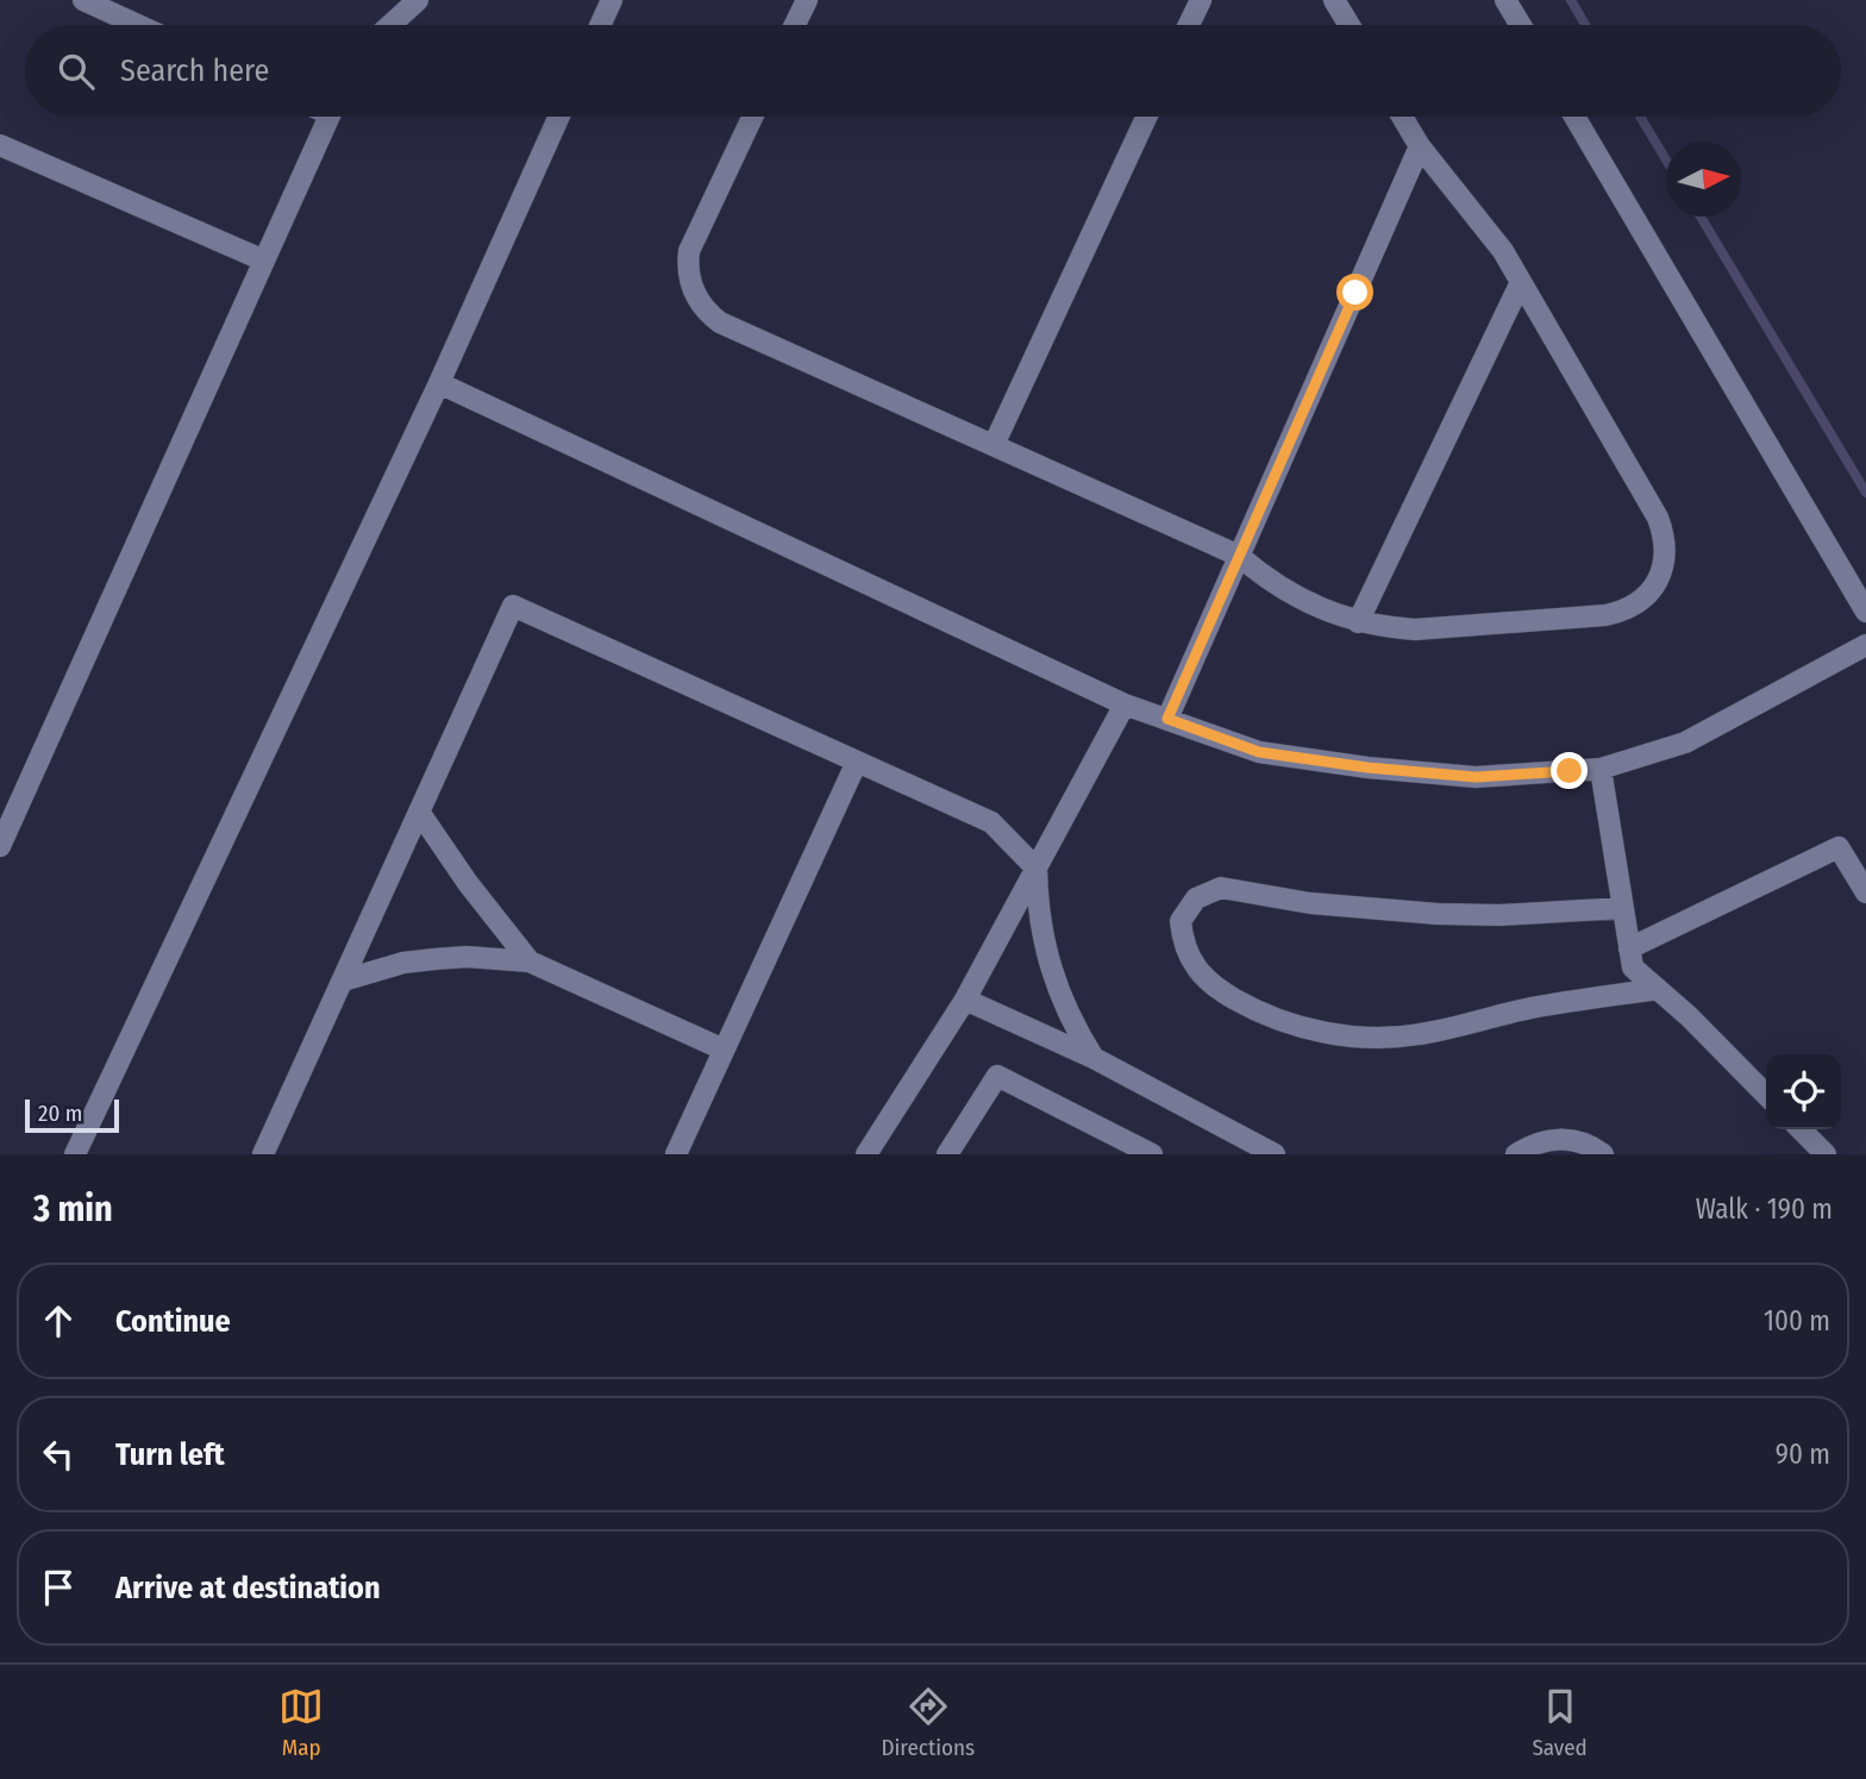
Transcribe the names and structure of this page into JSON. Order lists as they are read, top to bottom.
{
  "scale_bar": "20 m",
  "north": "right",
  "page": {
    "search": "Search here",
    "scale": "20 m",
    "heading": ["3 min", "Walk · 190 m"],
    "list": [
      ["Continue", "100 m"],
      ["Turn left", "90 m"],
      "Arrive at destination"
    ],
    "nav": ["Map", "Directions", "Saved"]
  }
}
